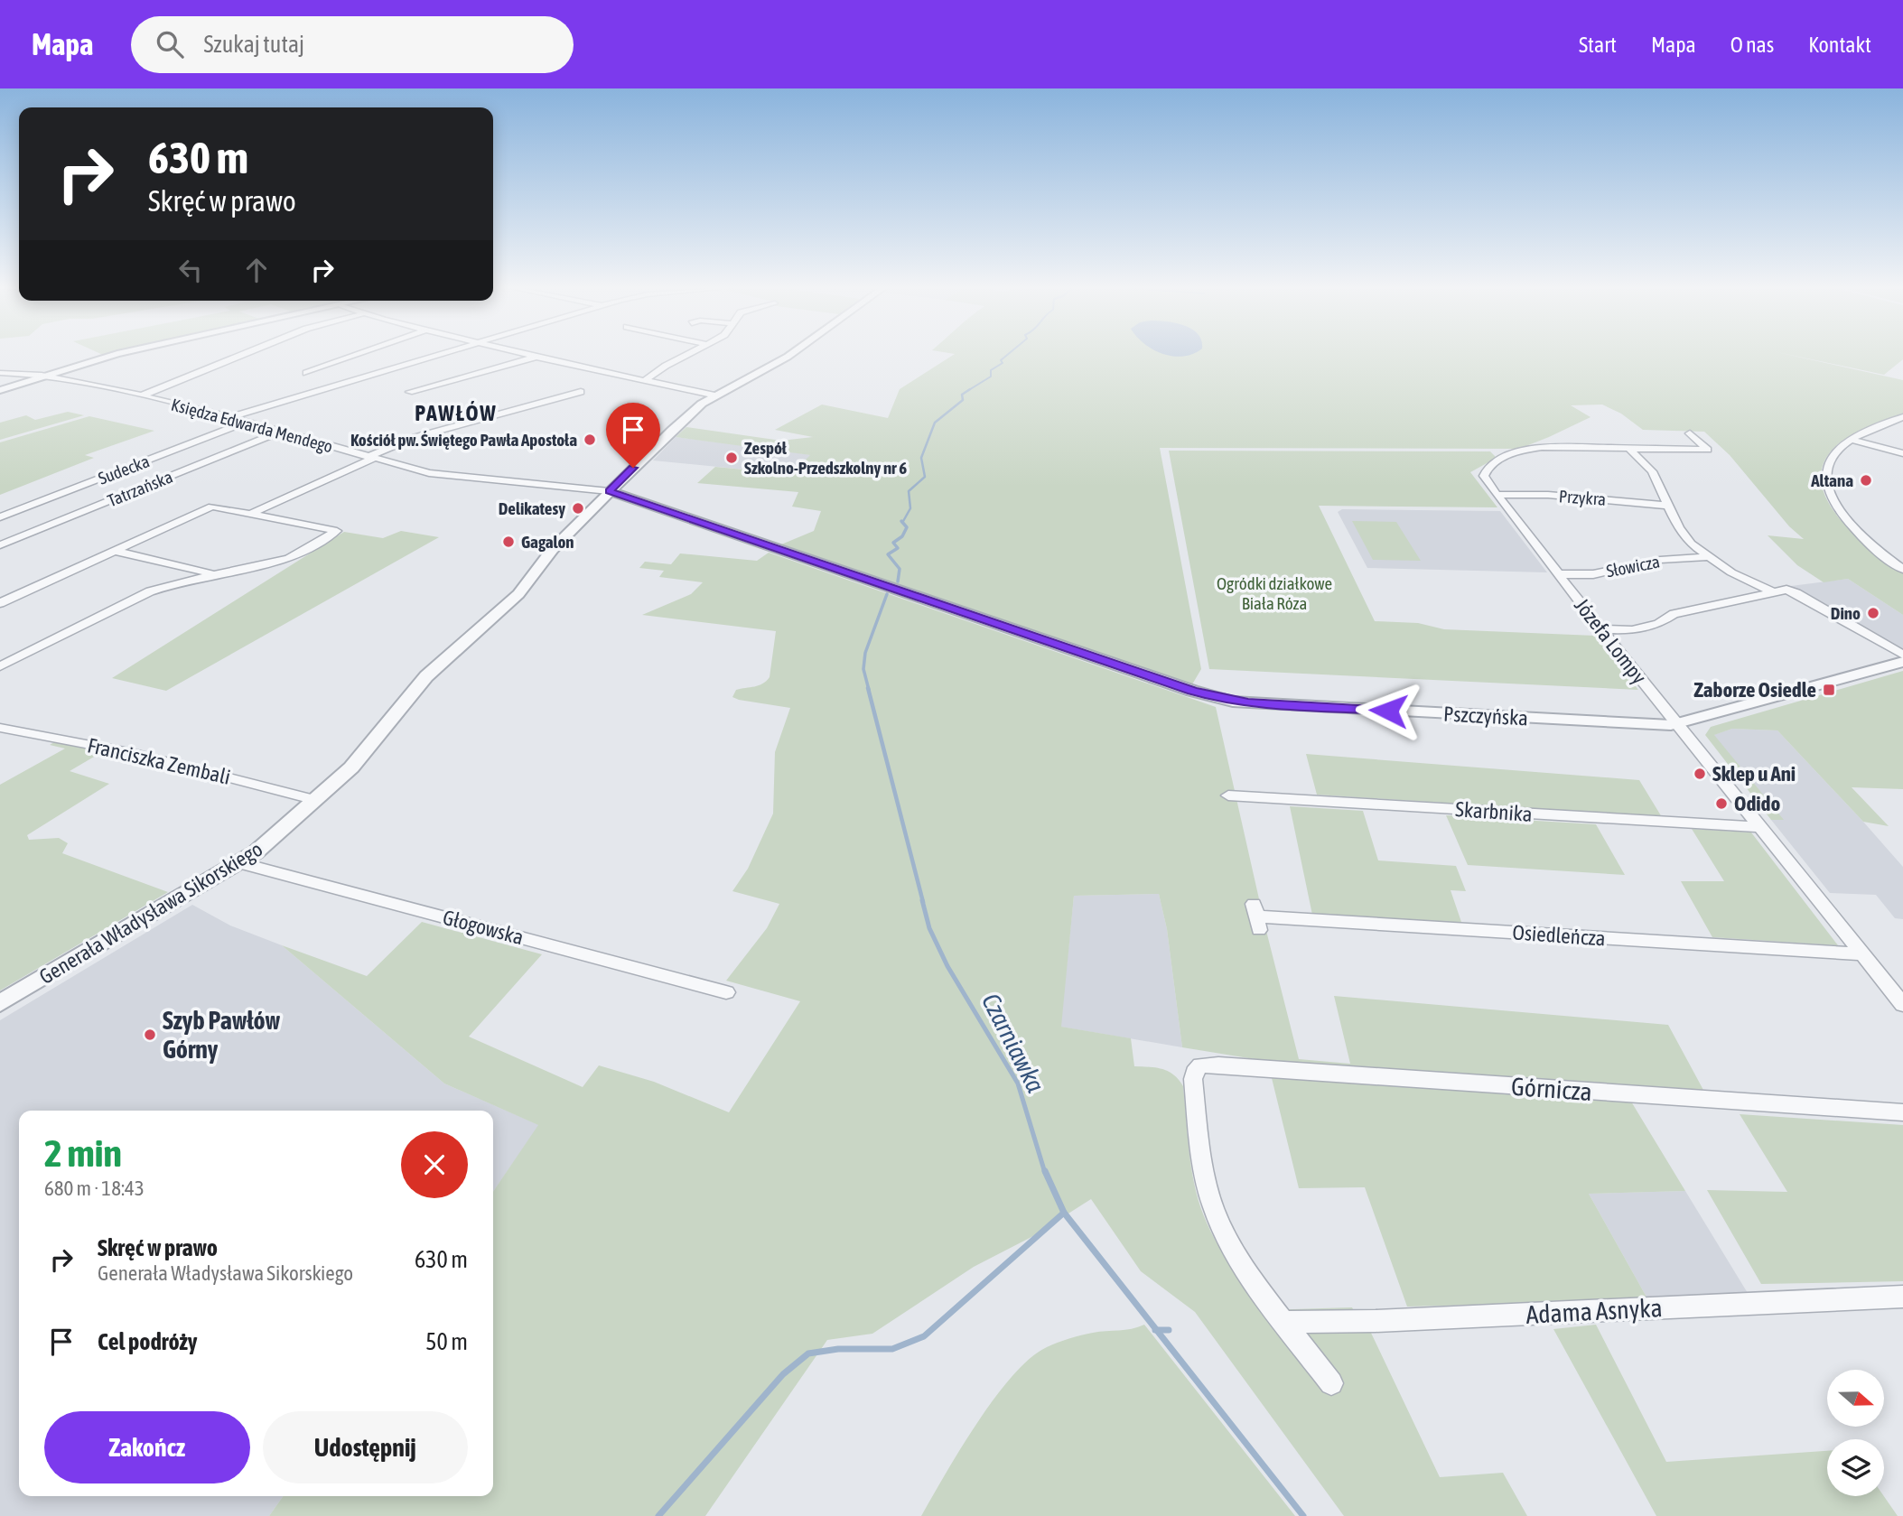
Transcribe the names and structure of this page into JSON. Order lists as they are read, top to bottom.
{
  "streets": {
    "street": [
      "Księdza Edwarda Mendego",
      "Sudecka",
      "Tatrzańska",
      "Przykra",
      "Słowicza",
      "Józefa Lompy",
      "Pszczyńska",
      "Franciszka Zembali",
      "Skarbnika",
      "Generała Władysława Sikorskiego",
      "Głogowska",
      "Osiedleńcza",
      "Górnicza",
      "Adama Asnyka"
    ]
  },
  "crossings": [
    ["Księdza Edwarda Mendego", "Sudecka"],
    ["Księdza Edwarda Mendego", "Tatrzańska"],
    ["Księdza Edwarda Mendego", "Pszczyńska"],
    ["Księdza Edwarda Mendego", "Generała Władysława Sikorskiego"],
    ["Przykra", "Józefa Lompy"],
    ["Słowicza", "Józefa Lompy"],
    ["Józefa Lompy", "Pszczyńska"],
    ["Józefa Lompy", "Skarbnika"],
    ["Józefa Lompy", "Osiedleńcza"],
    ["Pszczyńska", "Generała Władysława Sikorskiego"],
    ["Franciszka Zembali", "Generała Władysława Sikorskiego"],
    ["Generała Władysława Sikorskiego", "Głogowska"],
    ["Górnicza", "Adama Asnyka"]
  ],
  "districts": ["PAWŁÓW"],
  "water": ["Czarniawka"],
  "parks": ["Ogródki działkowe Biała Róza"],
  "places": {
    "other": [
      "Kościół pw. Świętego Pawła Apostoła",
      "Zespół Szkolno-Przedszkolny nr 6",
      "Altana",
      "Delikatesy",
      "Gagalon",
      "Dino",
      "Sklep u Ani",
      "Odido",
      "Szyb Pawłów Górny"
    ],
    "transit": ["Zaborze Osiedle"]
  },
  "north": "right",
  "page": {
    "header": "Mapa",
    "search": "Szukaj tutaj",
    "nav": [
      "Start",
      "Mapa",
      "O nas",
      "Kontakt"
    ],
    "turn": ["630 m", "Skręć w prawo"],
    "heading": ["2 min", "680 m · 18:43"],
    "list": [
      {
        "name": "Skręć w prawo",
        "note": "Generała Władysława Sikorskiego",
        "value": "630 m"
      },
      {
        "name": "Cel podróży",
        "value": "50 m"
      }
    ],
    "buttons": ["Zakończ", "Udostępnij"]
  }
}
